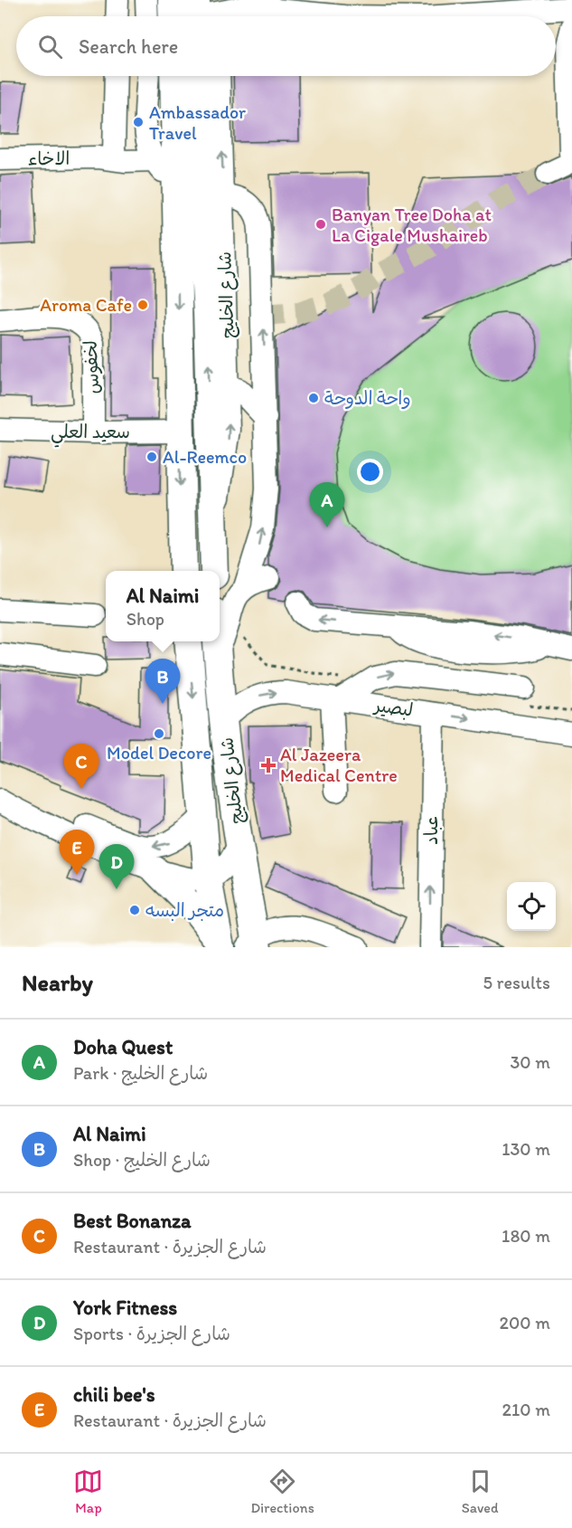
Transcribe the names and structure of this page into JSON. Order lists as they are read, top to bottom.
{
  "streets": {
    "main road": ["شارع الخليج"],
    "street": [
      "الاخاء",
      "لخفوس",
      "سعيد العلي",
      "لبصير",
      "عباد"
    ]
  },
  "crossings": [
    ["شارع الخليج", "لبصير"],
    ["لخفوس", "سعيد العلي"],
    ["لبصير", "عباد"]
  ],
  "places": {
    "other": [
      "Ambassador Travel",
      "Banyan Tree Doha at La Cigale Mushaireb",
      "Aroma Cafe",
      "واحة الدوحة",
      "Al-Reemco",
      "Model Decore",
      "متجر البسه"
    ],
    "health": ["Al Jazeera Medical Centre"]
  },
  "page": {
    "search": "Search here",
    "pins": [
      "A",
      "B",
      "C",
      "E",
      "D"
    ],
    "popup": ["Al Naimi", "Shop"],
    "heading": ["Nearby", "5 results"],
    "list": [
      {
        "mark": "A",
        "name": "Doha Quest",
        "note": "Park · شارع الخليج",
        "value": "30 m"
      },
      {
        "mark": "B",
        "name": "Al Naimi",
        "note": "Shop · شارع الخليج",
        "value": "130 m"
      },
      {
        "mark": "C",
        "name": "Best Bonanza",
        "note": "Restaurant · شارع الجزيرة",
        "value": "180 m"
      },
      {
        "mark": "D",
        "name": "York Fitness",
        "note": "Sports · شارع الجزيرة",
        "value": "200 m"
      },
      {
        "mark": "E",
        "name": "chili bee's",
        "note": "Restaurant · شارع الجزيرة",
        "value": "210 m"
      }
    ],
    "nav": ["Map", "Directions", "Saved"]
  }
}
